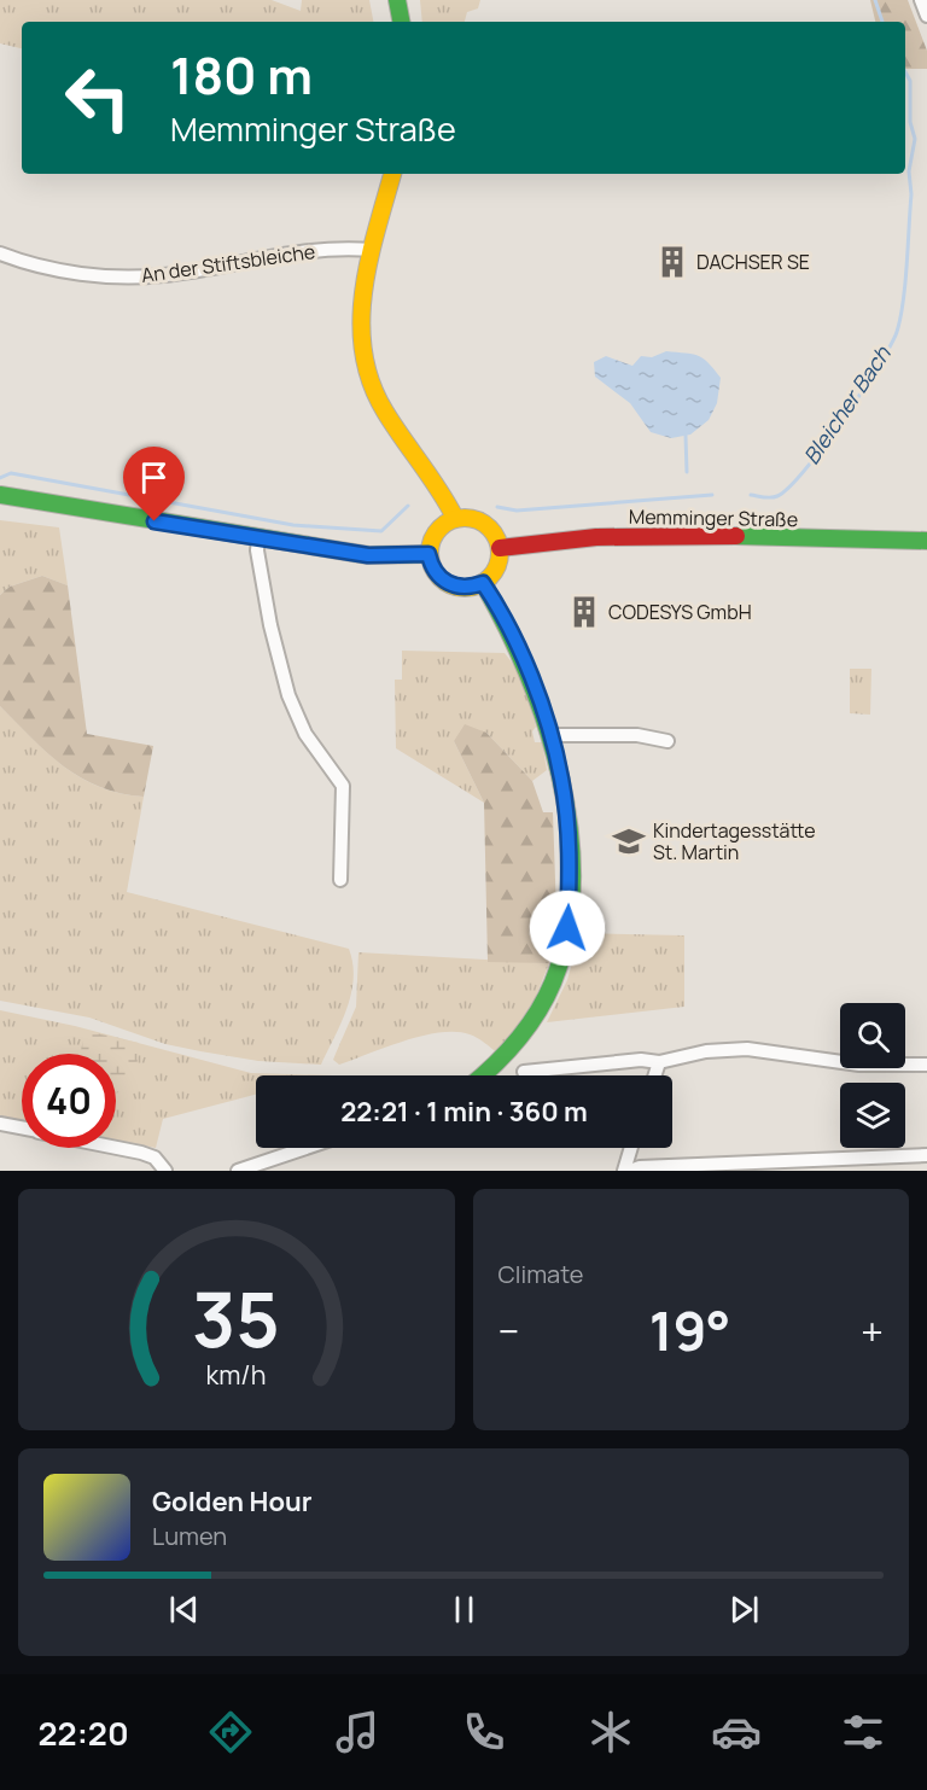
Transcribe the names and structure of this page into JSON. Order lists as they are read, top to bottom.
{
  "streets": {
    "main road": ["Memminger Straße"],
    "street": ["An der Stiftsbleiche"]
  },
  "water": ["Bleicher Bach"],
  "places": {
    "building": ["DACHSER SE", "CODESYS GmbH"],
    "school or university": ["Kindertagesstätte St. Martin"]
  },
  "page": {
    "turn": ["180 m", "Memminger Straße"],
    "limit": "40",
    "trip": "22:21 · 1 min · 360 m",
    "tile": "Climate",
    "heat": ["−", "19°", "+"],
    "song": ["Golden Hour", "Lumen"],
    "tabs": "22:20",
    "gauge": ["35", "km/h"]
  }
}
